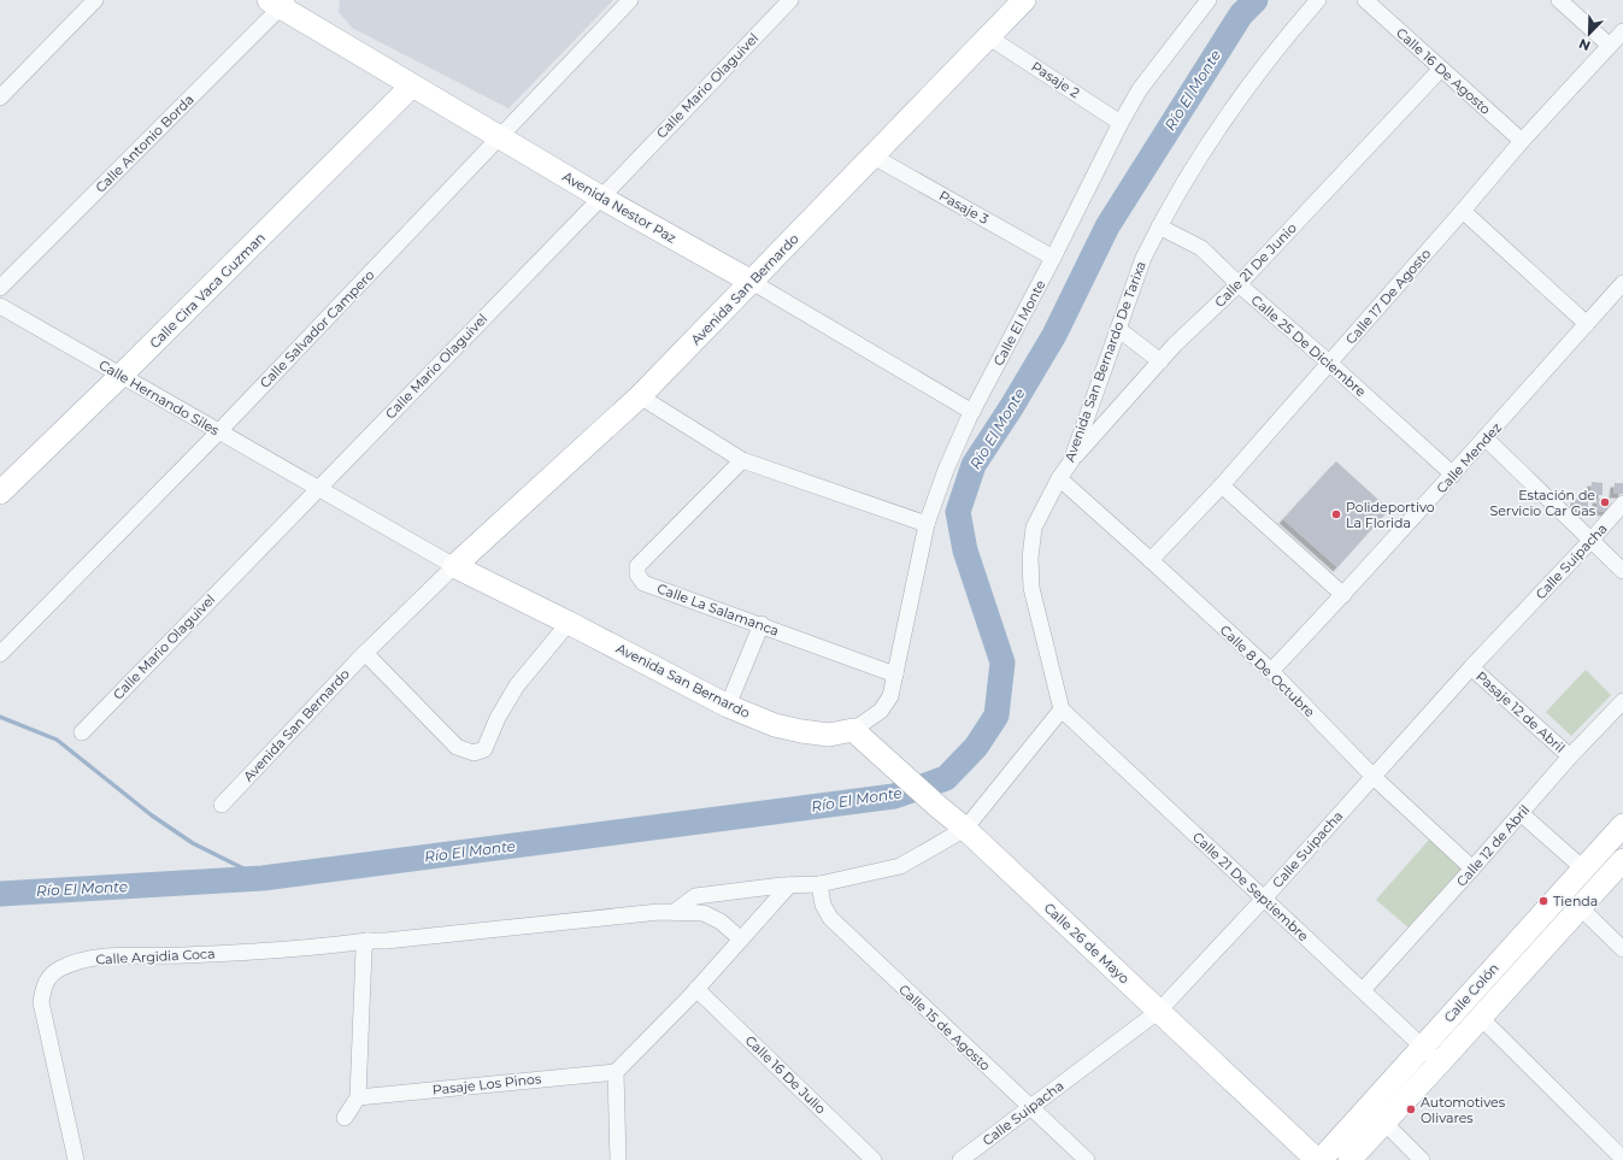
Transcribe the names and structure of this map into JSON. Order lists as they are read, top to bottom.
{
  "streets": {
    "street": [
      "Calle 16 De Agosto",
      "Pasaje 2",
      "Calle Mario Olaguivel",
      "Calle Antonio Borda",
      "Avenida Nestor Paz",
      "Pasaje 3",
      "Calle 21 De Junio",
      "Avenida San Bernardo",
      "Calle Cira Vaca Guzman",
      "Calle 17 De Agosto",
      "Calle El Monte",
      "Calle Salvador Campero",
      "Calle 25 De Diciembre",
      "Avenida San Bernardo De Tarixa",
      "Calle Hernando Siles",
      "Calle Mendez",
      "Calle Suipacha",
      "Calle La Salamanca",
      "Calle 8 De Octubre",
      "Pasaje 12 de Abril",
      "Calle 12 de Abril",
      "Calle 21 De Septiembre",
      "Calle 26 de Mayo",
      "Calle Argidia Coca",
      "Calle Colón",
      "Calle 15 de Agosto",
      "Calle 16 De Julio",
      "Pasaje Los Pinos"
    ]
  },
  "crossings": [
    ["Calle 16 De Agosto", "Calle 21 De Junio"],
    ["Calle 16 De Agosto", "Calle 17 De Agosto"],
    ["Pasaje 2", "Avenida San Bernardo"],
    ["Pasaje 2", "Calle El Monte"],
    ["Calle Mario Olaguivel", "Avenida Nestor Paz"],
    ["Calle Mario Olaguivel", "Avenida San Bernardo"],
    ["Calle Mario Olaguivel", "Calle Hernando Siles"],
    ["Calle Antonio Borda", "Avenida Nestor Paz"],
    ["Avenida Nestor Paz", "Avenida San Bernardo"],
    ["Avenida Nestor Paz", "Calle Cira Vaca Guzman"],
    ["Avenida Nestor Paz", "Calle El Monte"],
    ["Avenida Nestor Paz", "Calle Salvador Campero"],
    ["Pasaje 3", "Avenida San Bernardo"],
    ["Pasaje 3", "Calle El Monte"],
    ["Calle 21 De Junio", "Calle 25 De Diciembre"],
    ["Calle 21 De Junio", "Avenida San Bernardo De Tarixa"],
    ["Avenida San Bernardo", "Calle El Monte"],
    ["Avenida San Bernardo", "Calle Hernando Siles"],
    ["Avenida San Bernardo", "Calle La Salamanca"],
    ["Avenida San Bernardo", "Calle 26 de Mayo"],
    ["Calle Cira Vaca Guzman", "Calle Hernando Siles"],
    ["Calle 17 De Agosto", "Calle 25 De Diciembre"],
    ["Calle 17 De Agosto", "Calle 8 De Octubre"],
    ["Calle El Monte", "Calle La Salamanca"],
    ["Calle Salvador Campero", "Calle Hernando Siles"],
    ["Calle 25 De Diciembre", "Avenida San Bernardo De Tarixa"],
    ["Calle 25 De Diciembre", "Calle Mendez"],
    ["Avenida San Bernardo De Tarixa", "Calle 8 De Octubre"],
    ["Avenida San Bernardo De Tarixa", "Calle 21 De Septiembre"],
    ["Calle Mendez", "Calle 8 De Octubre"],
    ["Calle Suipacha", "Calle 8 De Octubre"],
    ["Calle Suipacha", "Pasaje 12 de Abril"],
    ["Calle Suipacha", "Calle 21 De Septiembre"],
    ["Calle Suipacha", "Calle 26 de Mayo"],
    ["Calle Suipacha", "Calle 15 de Agosto"],
    ["Calle 8 De Octubre", "Calle 12 de Abril"],
    ["Pasaje 12 de Abril", "Calle 12 de Abril"],
    ["Calle 12 de Abril", "Calle 21 De Septiembre"],
    ["Calle 21 De Septiembre", "Calle Colón"],
    ["Calle 26 de Mayo", "Calle Colón"]
  ],
  "water": ["Río El Monte"],
  "places": [
    "Estación de Servicio Car Gas",
    "Polideportivo La Florida",
    "Tienda",
    "Automotives Olivares"
  ],
  "north": "bottom left"
}
